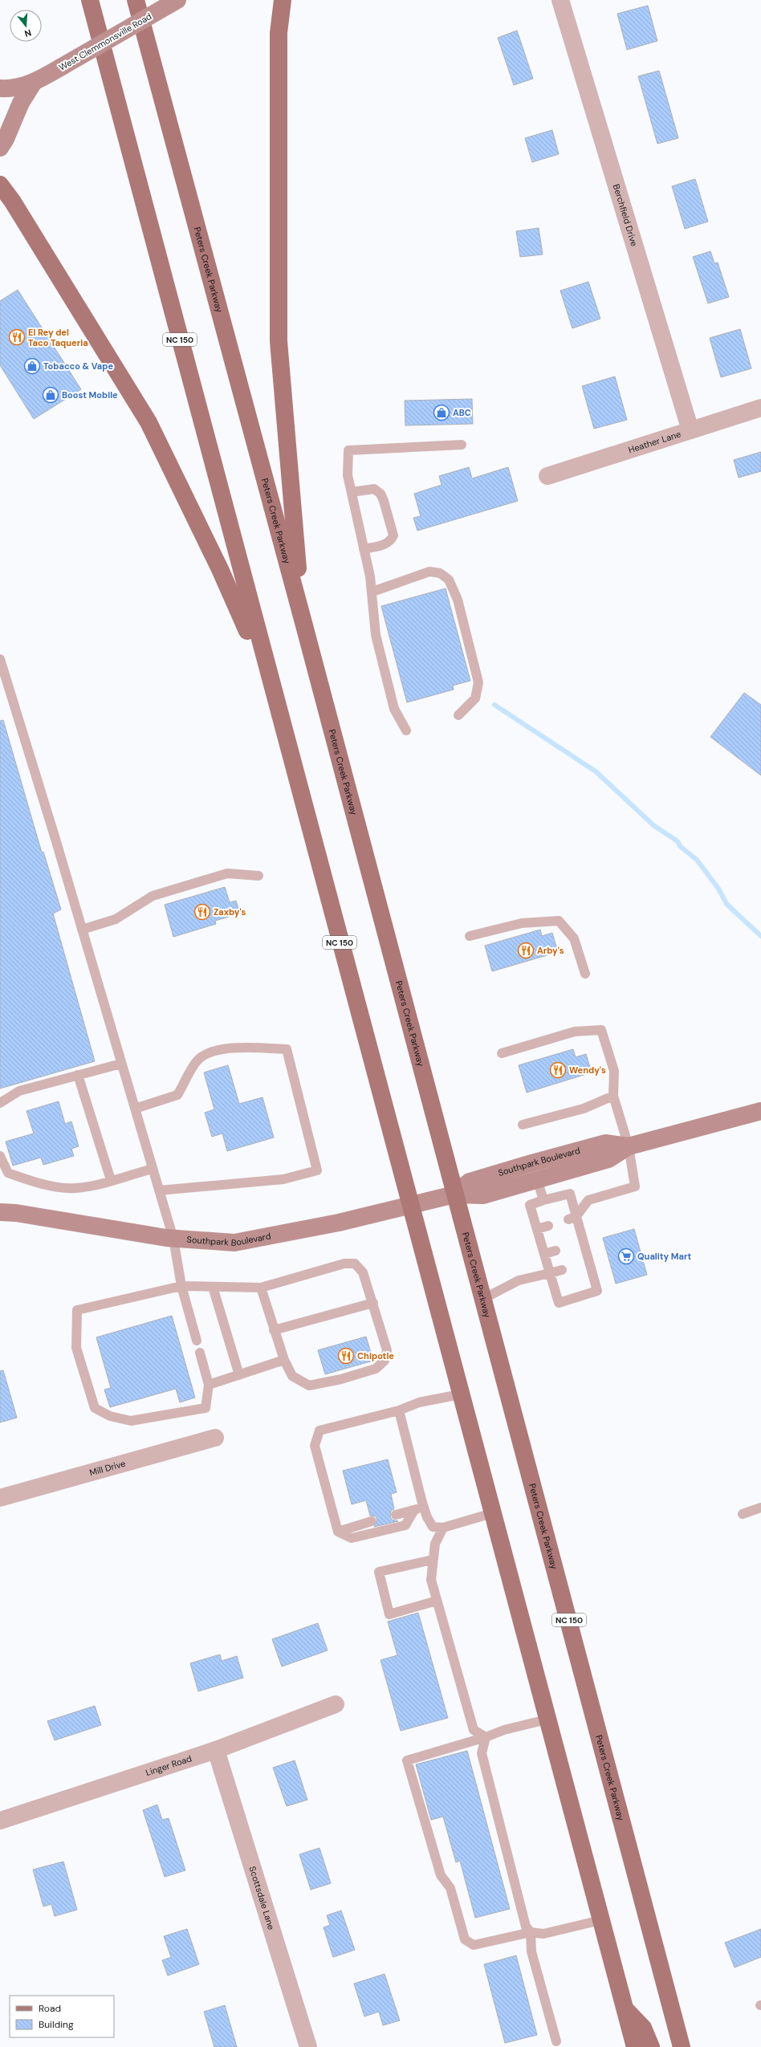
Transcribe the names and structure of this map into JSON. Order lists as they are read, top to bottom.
{
  "streets": {
    "main road": ["Peters Creek Parkway", "NC 150"],
    "street": [
      "West Clemmonsville Road",
      "Berchfield Drive",
      "Heather Lane",
      "Southpark Boulevard",
      "Mill Drive",
      "Linger Road",
      "Scottsdale Lane"
    ]
  },
  "crossings": [
    ["Berchfield Drive", "Heather Lane"],
    ["Peters Creek Parkway", "Southpark Boulevard"],
    ["NC 150", "Southpark Boulevard"],
    ["Linger Road", "Scottsdale Lane"]
  ],
  "places": {
    "restaurant": [
      "El Rey del Taco Taqueria",
      "Zaxby's",
      "Arby's",
      "Wendy's",
      "Chipotle"
    ],
    "shop": ["Tobacco & Vape", "Boost Mobile", "ABC"],
    "supermarket": ["Quality Mart"]
  },
  "legend": ["Road", "Building"],
  "north": "bottom"
}
